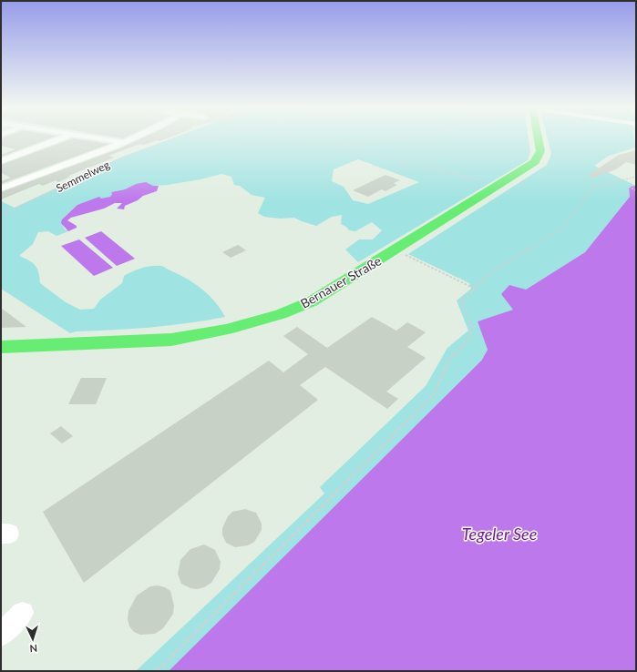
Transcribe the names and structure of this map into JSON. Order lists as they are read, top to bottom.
{
  "streets": {
    "main road": ["Bernauer Straße"],
    "path": ["Semmelweg"]
  },
  "water": ["Tegeler See"],
  "north": "bottom"
}
